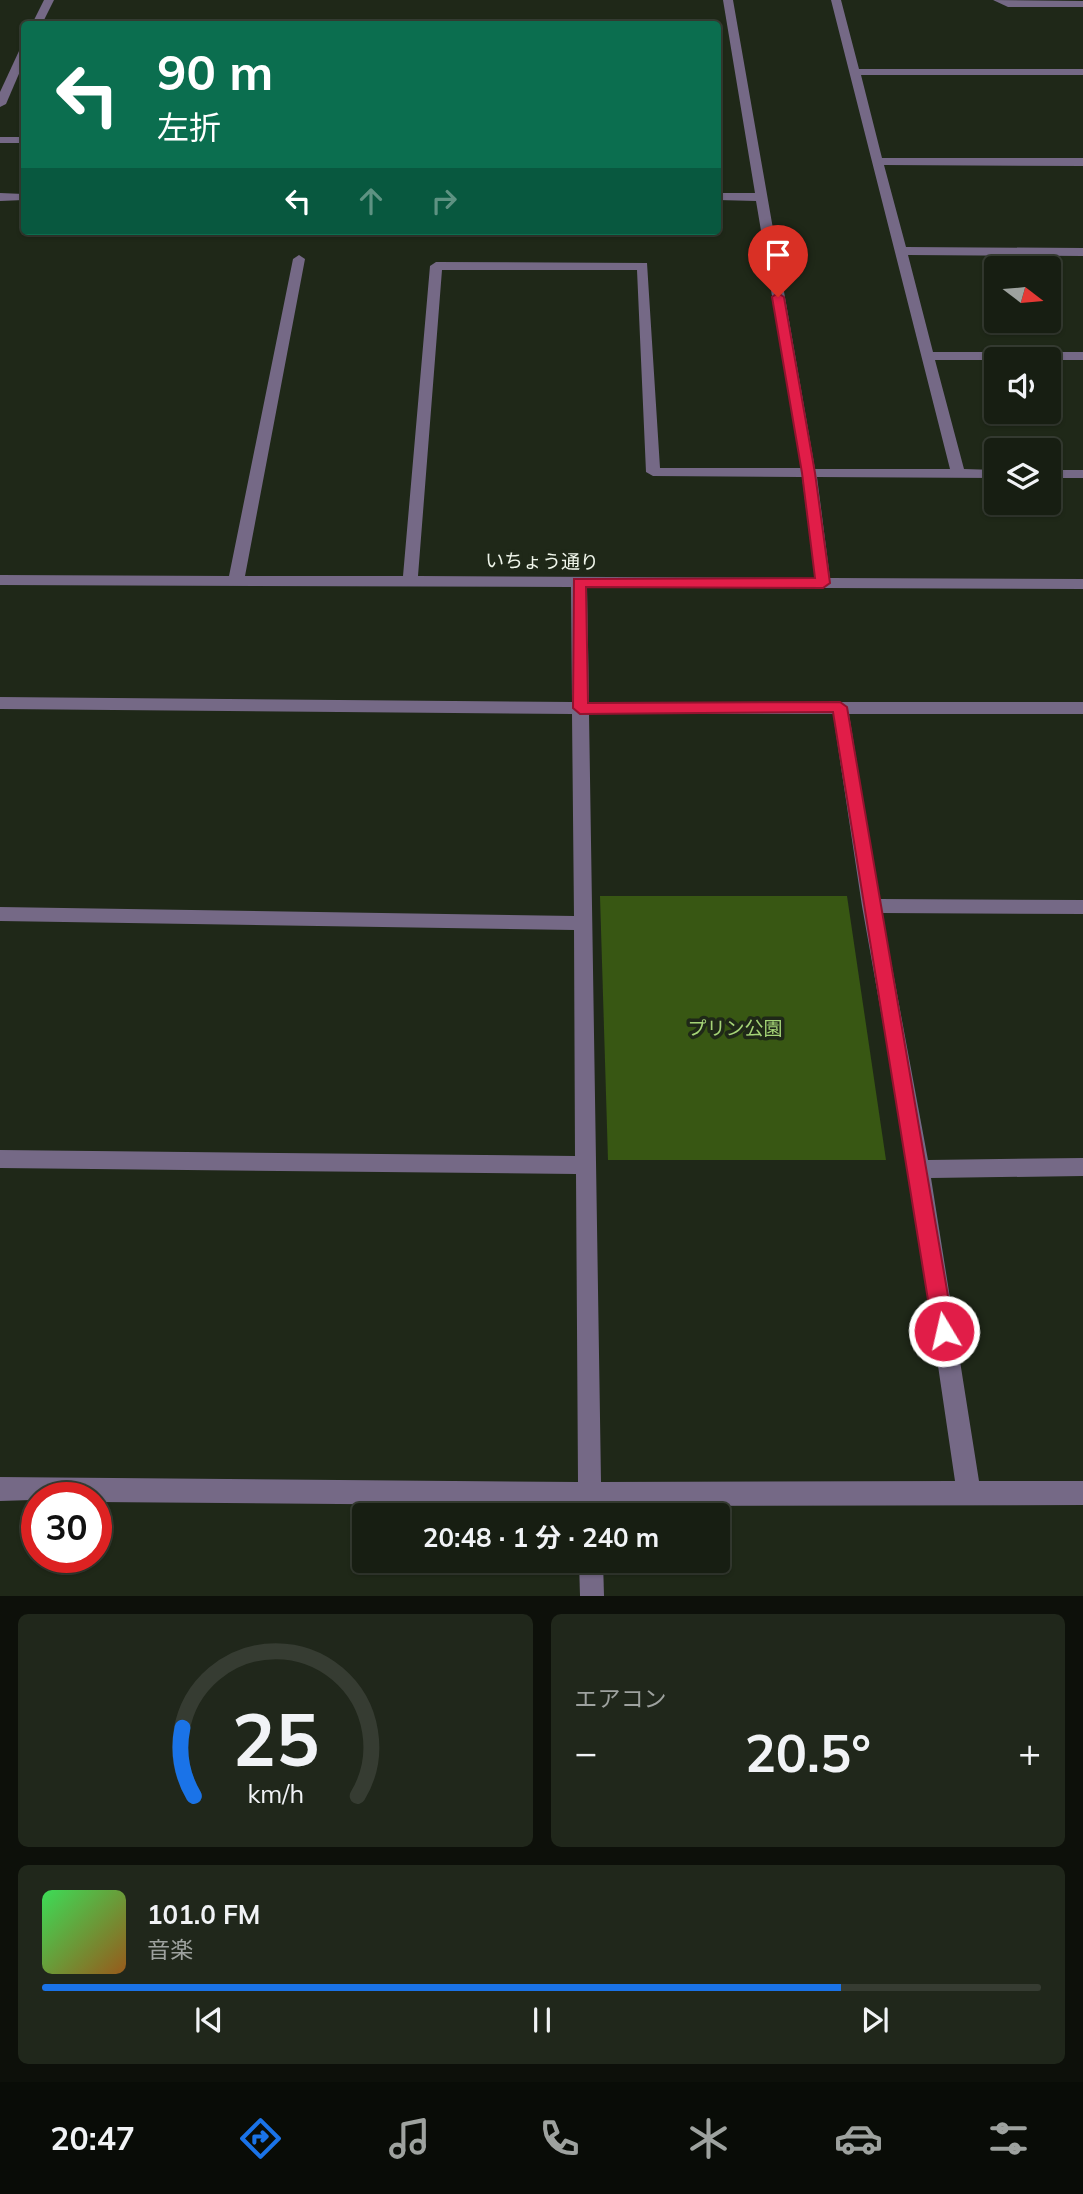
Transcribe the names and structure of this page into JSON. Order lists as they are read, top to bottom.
{
  "streets": {
    "street": ["いちょう通り"]
  },
  "parks": ["プリン公園"],
  "north": "right",
  "page": {
    "turn": ["90 m", "左折"],
    "limit": "30",
    "trip": "20:48 · 1 分 · 240 m",
    "tile": "エアコン",
    "heat": ["−", "20.5°", "+"],
    "song": ["101.0 FM", "音楽"],
    "tabs": "20:47",
    "gauge": ["25", "km/h"]
  }
}
